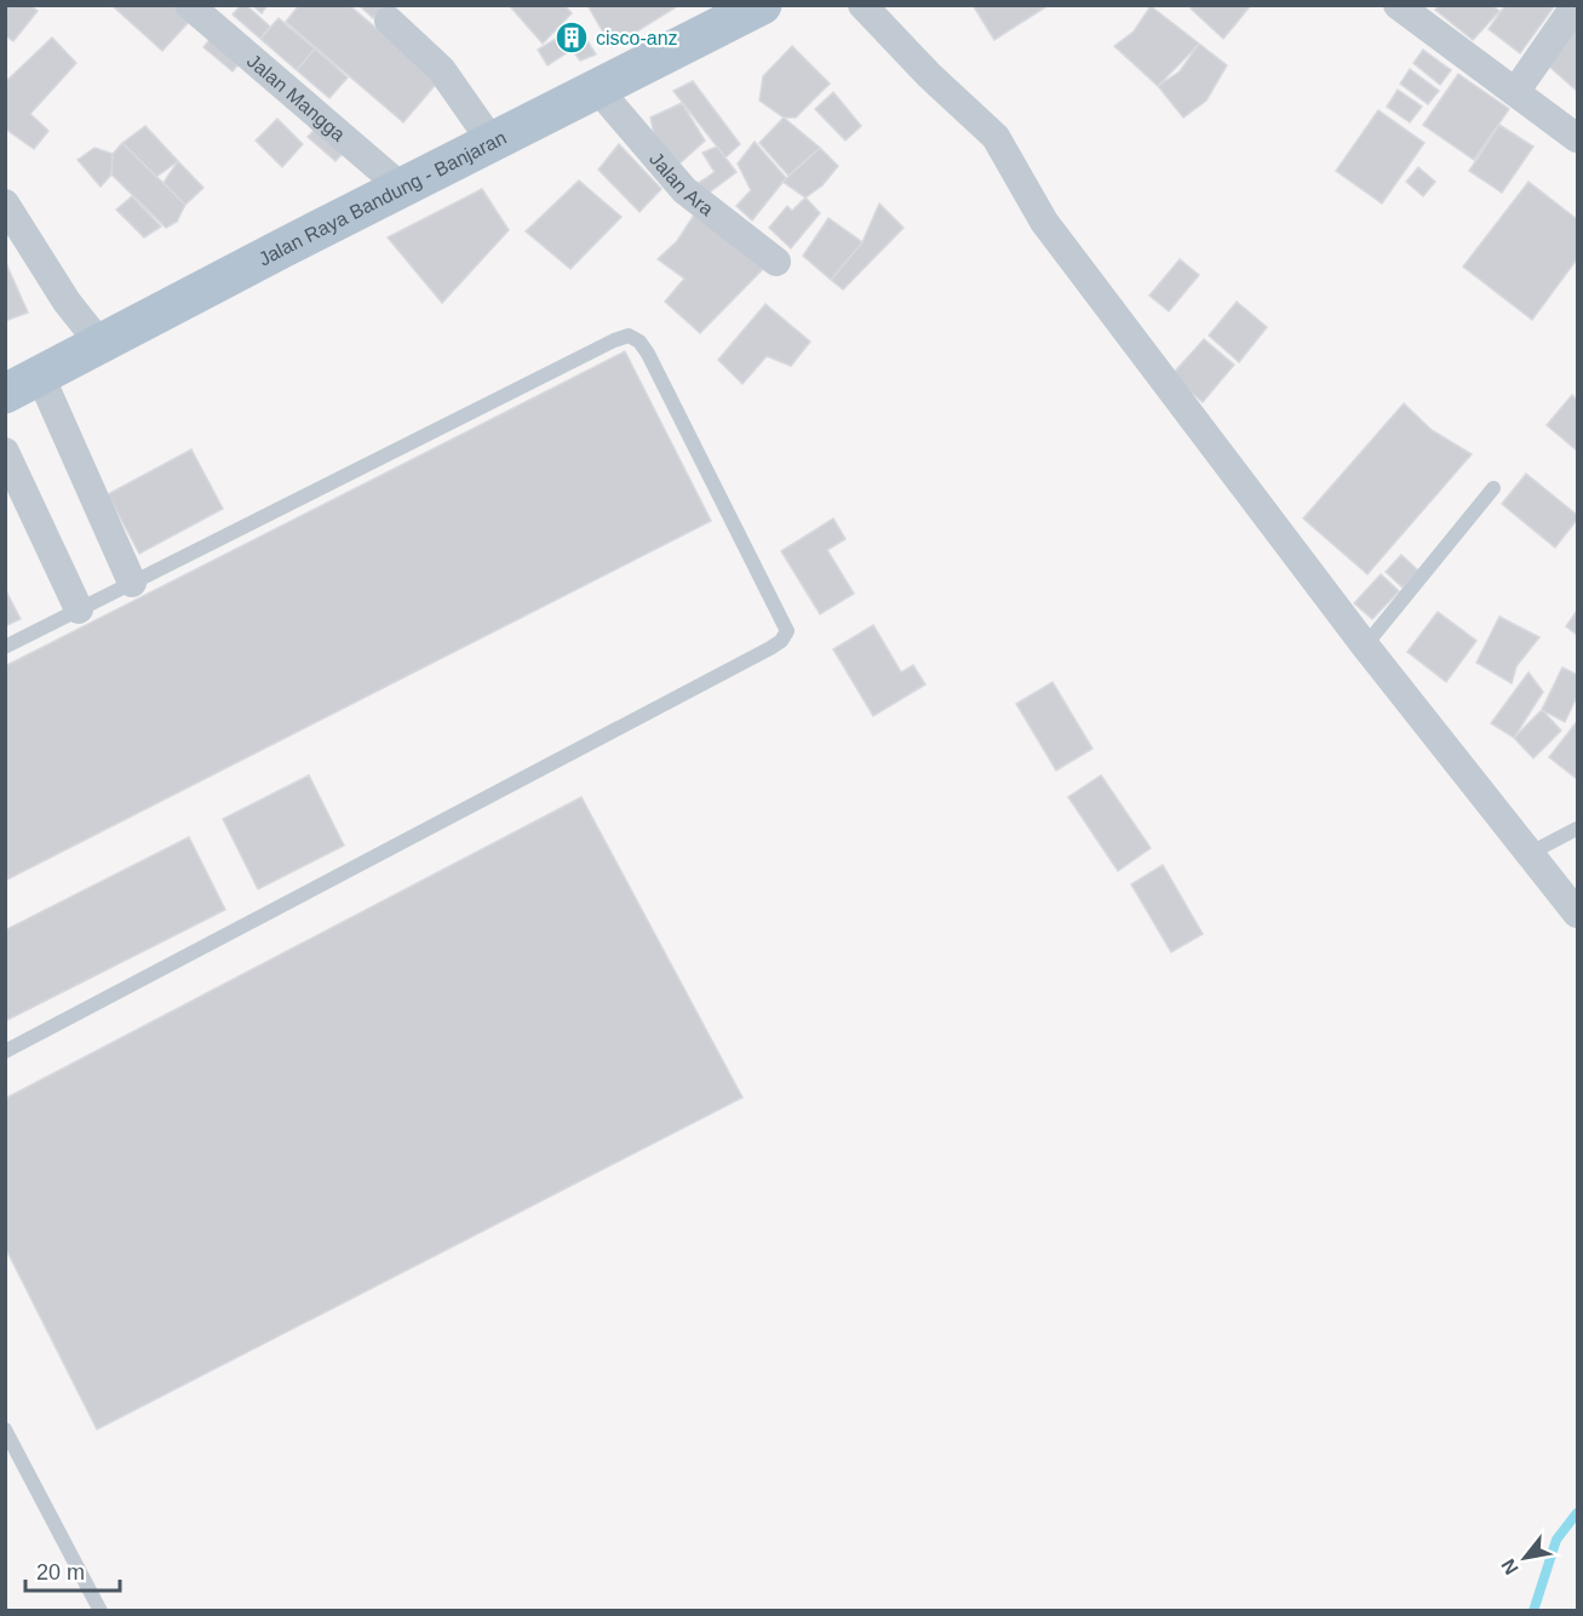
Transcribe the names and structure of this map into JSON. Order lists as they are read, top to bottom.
{
  "streets": {
    "main road": ["Jalan Raya Bandung - Banjaran"],
    "street": ["Jalan Mangga", "Jalan Ara"]
  },
  "crossings": [
    ["Jalan Mangga", "Jalan Raya Bandung - Banjaran"],
    ["Jalan Ara", "Jalan Raya Bandung - Banjaran"]
  ],
  "places": {
    "building": ["cisco-anz"]
  },
  "scale_bar": "20 m",
  "north": "bottom left"
}
